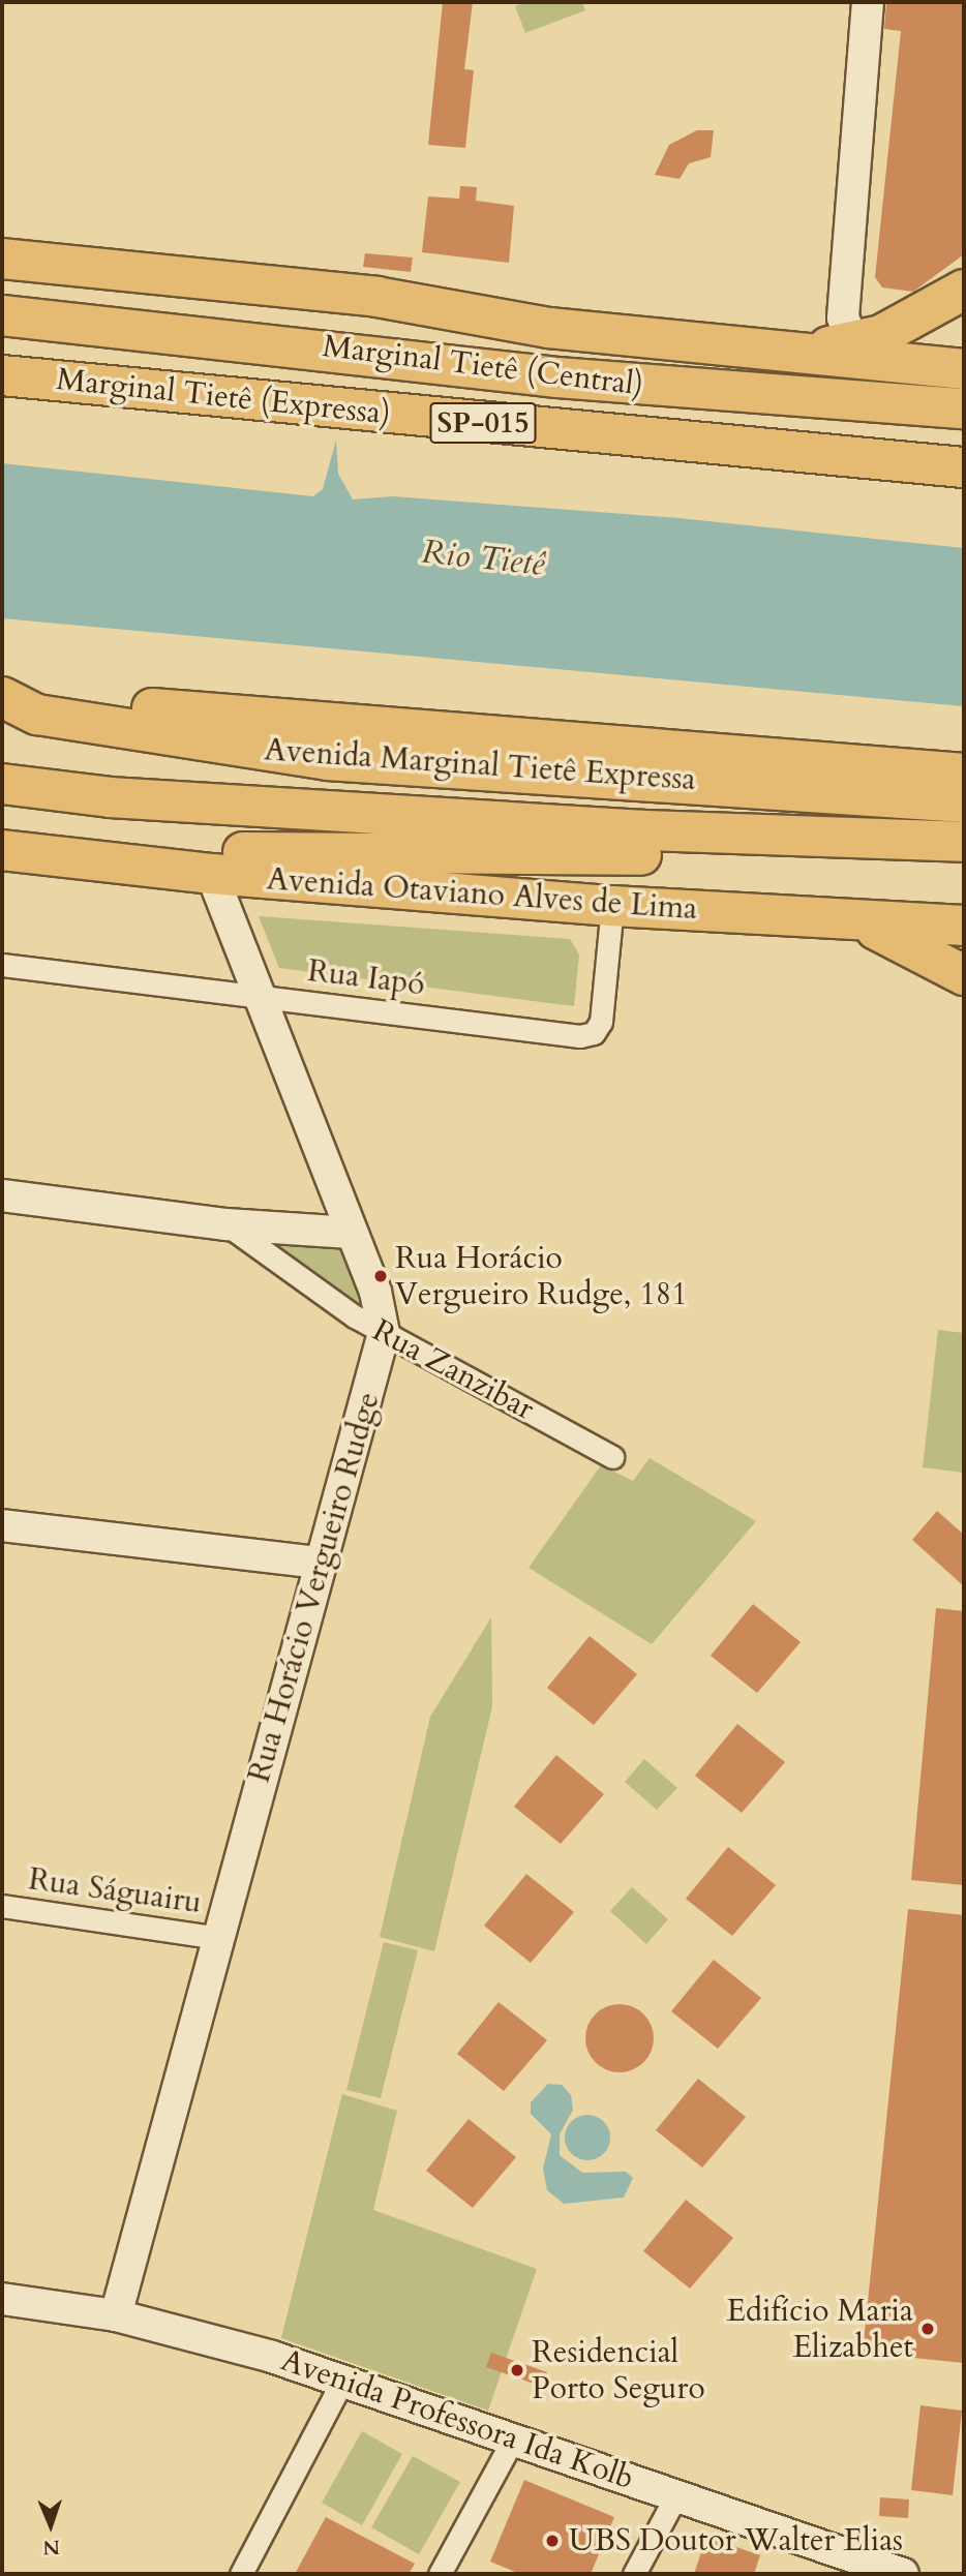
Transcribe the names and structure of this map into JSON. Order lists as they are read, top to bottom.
{
  "streets": {
    "highway": [
      "Marginal Tietê (Central)",
      "Marginal Tietê (Expressa)",
      "SP-015",
      "Avenida Marginal Tietê Expressa",
      "Avenida Otaviano Alves de Lima"
    ],
    "street": [
      "Rua Iapó",
      "Rua Zanzibar",
      "Rua Horácio Vergueiro Rudge",
      "Rua Ságuairu",
      "Avenida Professora Ida Kolb"
    ]
  },
  "crossings": [
    ["Avenida Otaviano Alves de Lima", "Rua Iapó"],
    ["Avenida Otaviano Alves de Lima", "Rua Horácio Vergueiro Rudge"],
    ["Rua Iapó", "Rua Horácio Vergueiro Rudge"],
    ["Rua Zanzibar", "Rua Horácio Vergueiro Rudge"],
    ["Rua Horácio Vergueiro Rudge", "Rua Ságuairu"],
    ["Rua Horácio Vergueiro Rudge", "Avenida Professora Ida Kolb"]
  ],
  "water": ["Rio Tietê"],
  "places": [
    "Rua Horácio Vergueiro Rudge, 181",
    "Edifício Maria Elizabhet",
    "Residencial Porto Seguro",
    "UBS Doutor Walter Elias"
  ],
  "north": "bottom"
}
